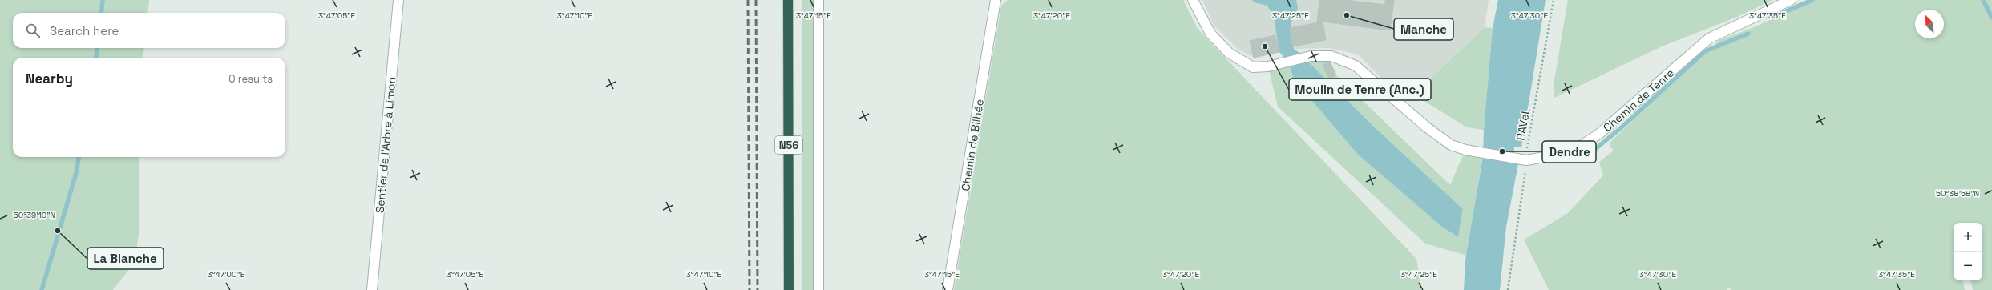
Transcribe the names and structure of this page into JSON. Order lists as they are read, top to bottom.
{
  "streets": {
    "highway": ["N56"],
    "street": ["Chemin de Tenre", "Sentier de l'Arbre à Limon", "Chemin de Bilhée"],
    "path": ["RAVeL"]
  },
  "crossings": [
    ["Chemin de Tenre", "RAVeL"]
  ],
  "places": [
    "Manche",
    "Moulin de Tenre (Anc.)",
    "Dendre",
    "La Blanche"
  ],
  "north": "top left",
  "page": {
    "search": "Search here",
    "heading": ["Nearby", "0 results"],
    "map_buttons": ["+", "−"]
  },
  "coordinates": [
    "3°47'05\"E",
    "3°47'10\"E",
    "3°47'15\"E",
    "3°47'35\"E",
    "3°47'20\"E",
    "3°47'25\"E",
    "3°47'30\"E",
    "50°38'58\"N",
    "50°39'10\"N",
    "3°47'00\"E"
  ]
}
